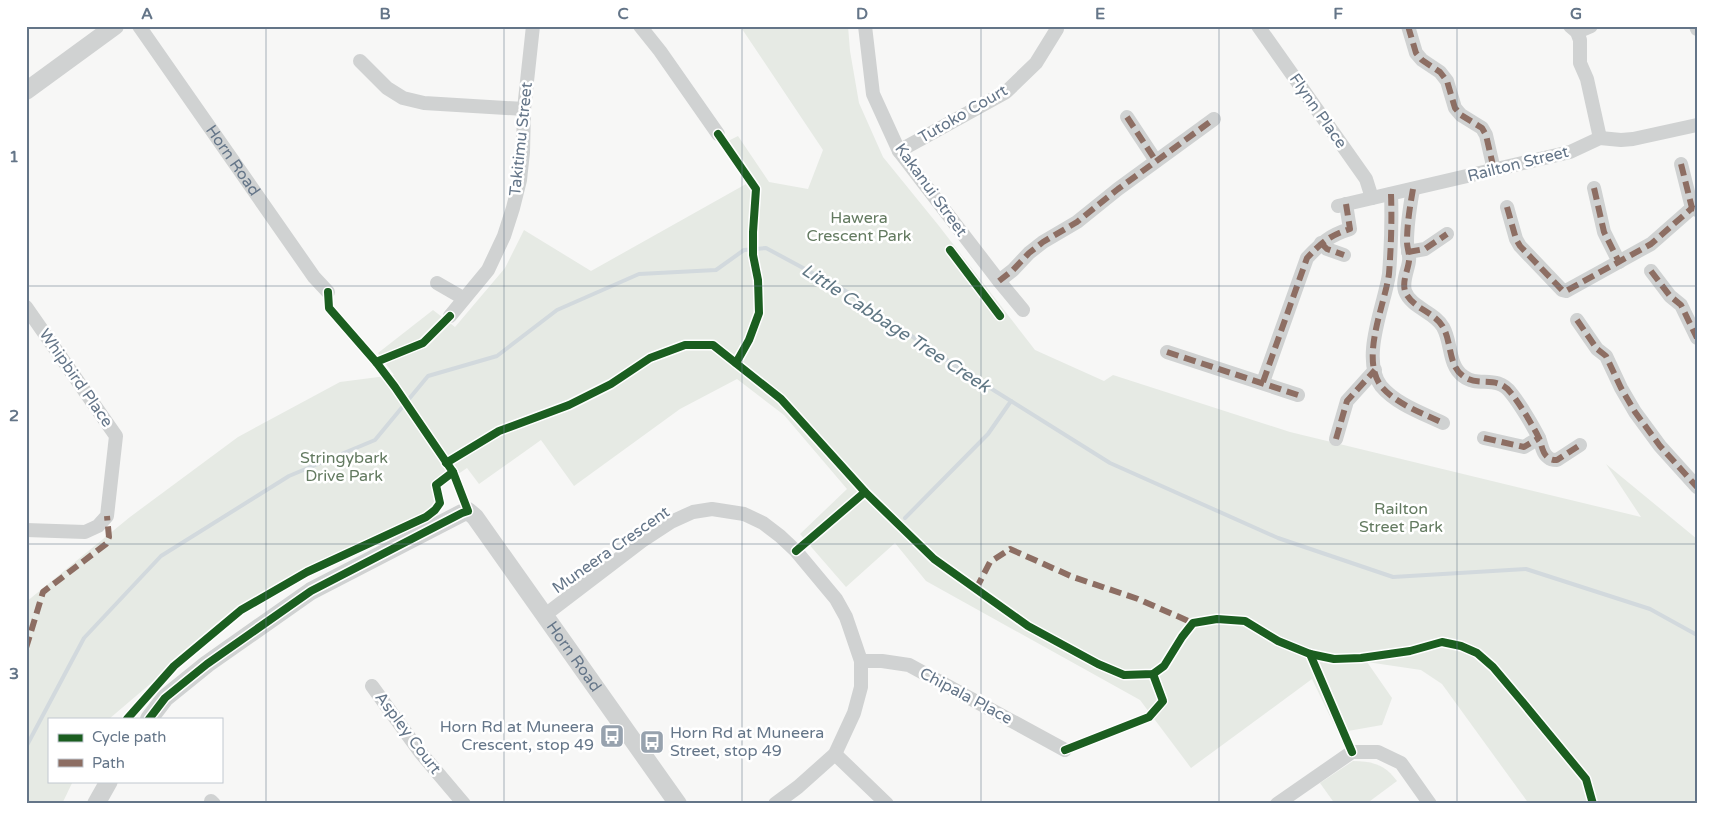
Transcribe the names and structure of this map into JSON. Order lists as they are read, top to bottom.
{
  "streets": {
    "street": [
      "Flynn Place",
      "Tutoko Court",
      "Takitimu Street",
      "Horn Road",
      "Railton Street",
      "Kakanui Street",
      "Whipbird Place",
      "Muneera Crescent",
      "Chipala Place",
      "Aspley Court"
    ]
  },
  "crossings": [
    ["Flynn Place", "Railton Street"],
    ["Tutoko Court", "Kakanui Street"],
    ["Horn Road", "Muneera Crescent"],
    ["Muneera Crescent", "Chipala Place"]
  ],
  "water": ["Little Cabbage Tree Creek"],
  "parks": ["Hawera Crescent Park", "Stringybark Drive Park", "Railton Street Park"],
  "places": {
    "bus stop": ["Horn Rd at Muneera Crescent, stop 49", "Horn Rd at Muneera Street, stop 49"]
  },
  "legend": ["Cycle path", "Path"],
  "grid": {
    "columns": [
      "A",
      "B",
      "C",
      "D",
      "E",
      "F",
      "G"
    ],
    "rows": ["1", "2", "3"]
  }
}
